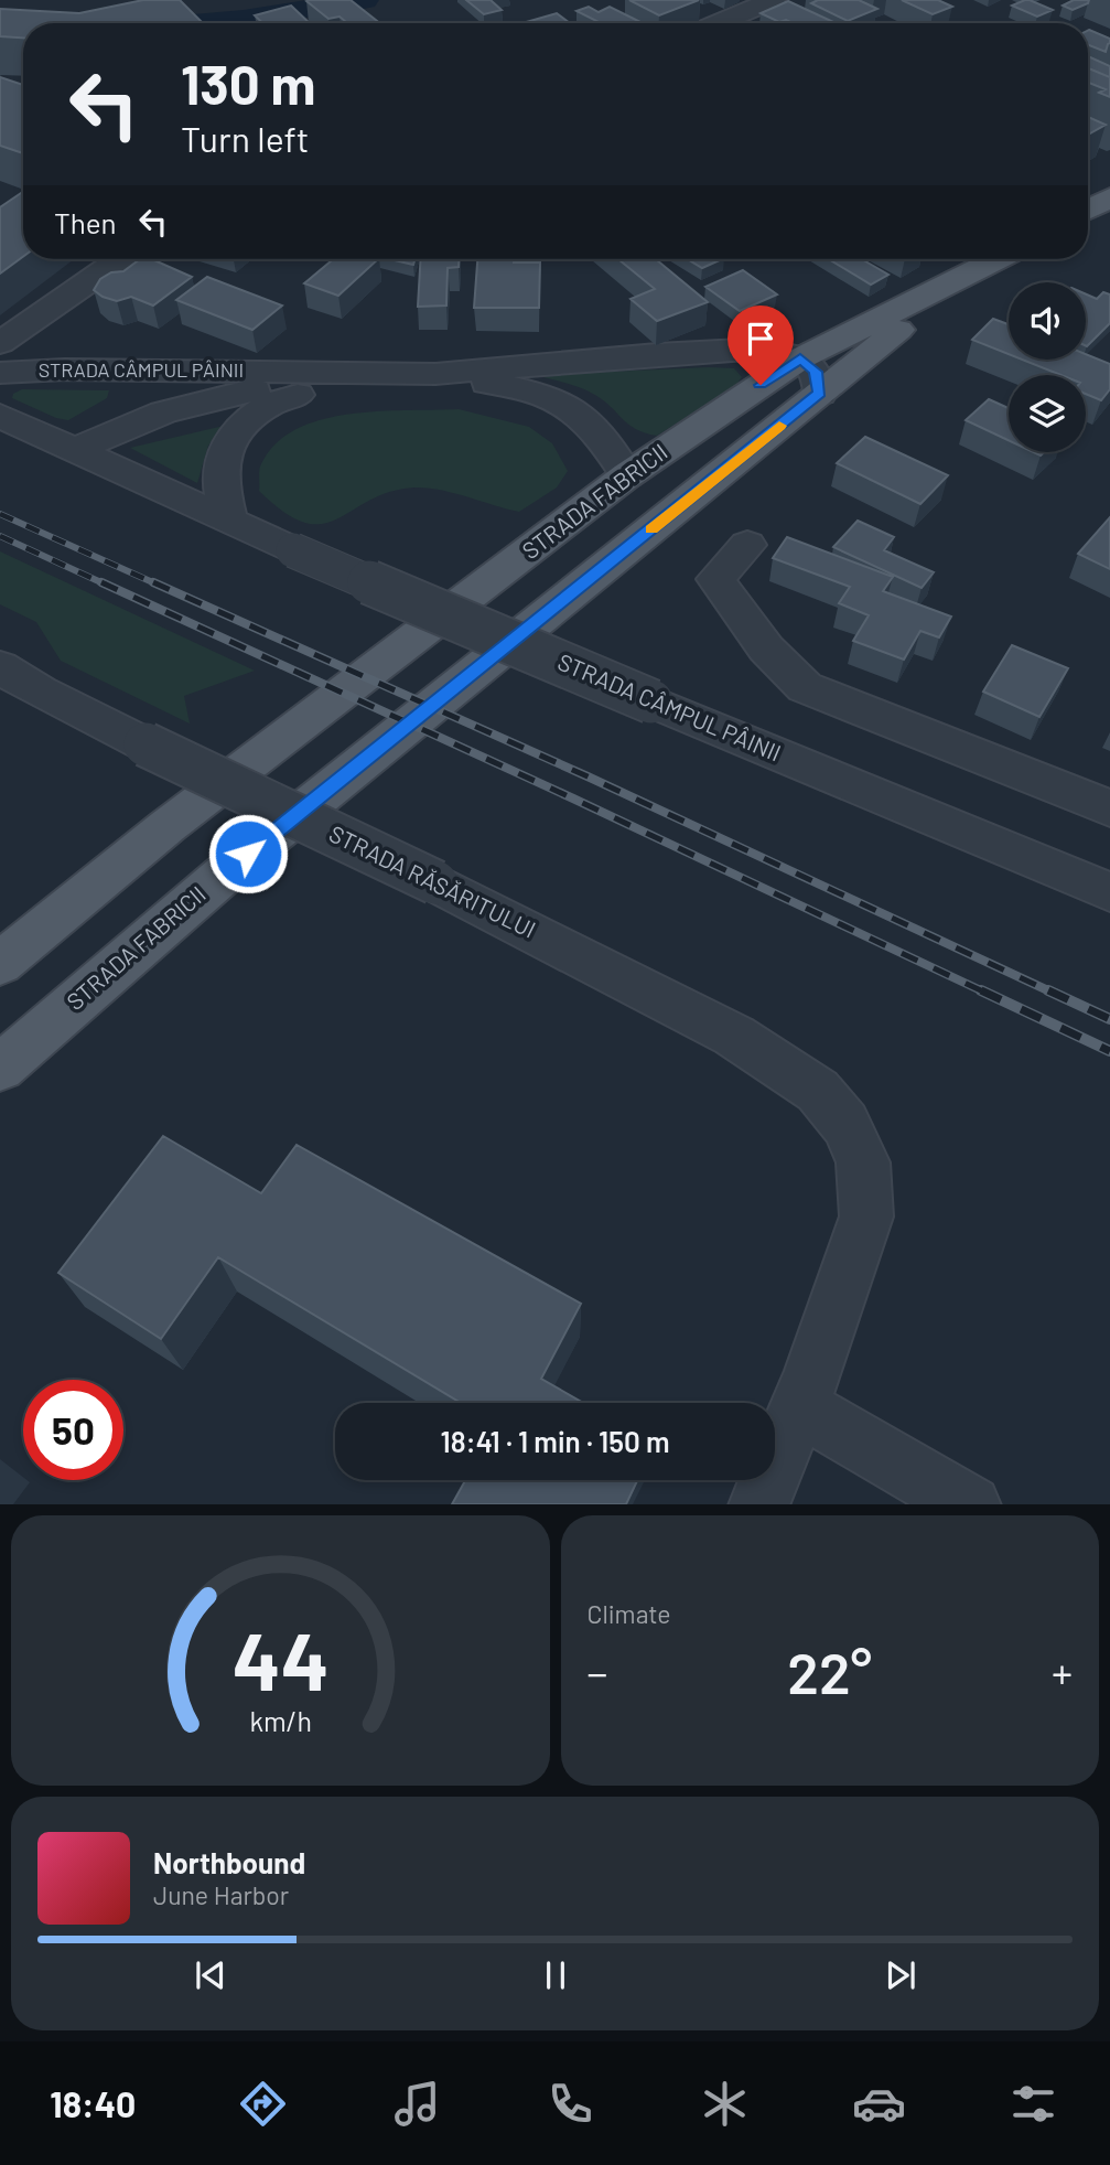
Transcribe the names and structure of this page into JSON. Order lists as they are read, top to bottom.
{
  "streets": {
    "main road": ["STRADA FABRICII"],
    "street": ["STRADA CÂMPUL PÂINII", "STRADA RĂSĂRITULUI"]
  },
  "crossings": [
    ["STRADA CÂMPUL PÂINII", "STRADA FABRICII"]
  ],
  "page": {
    "turn": ["130 m", "Turn left"],
    "then": "Then",
    "limit": "50",
    "trip": "18:41 · 1 min · 150 m",
    "tile": "Climate",
    "heat": ["−", "22°", "+"],
    "song": ["Northbound", "June Harbor"],
    "tabs": "18:40",
    "gauge": ["44", "km/h"]
  }
}
